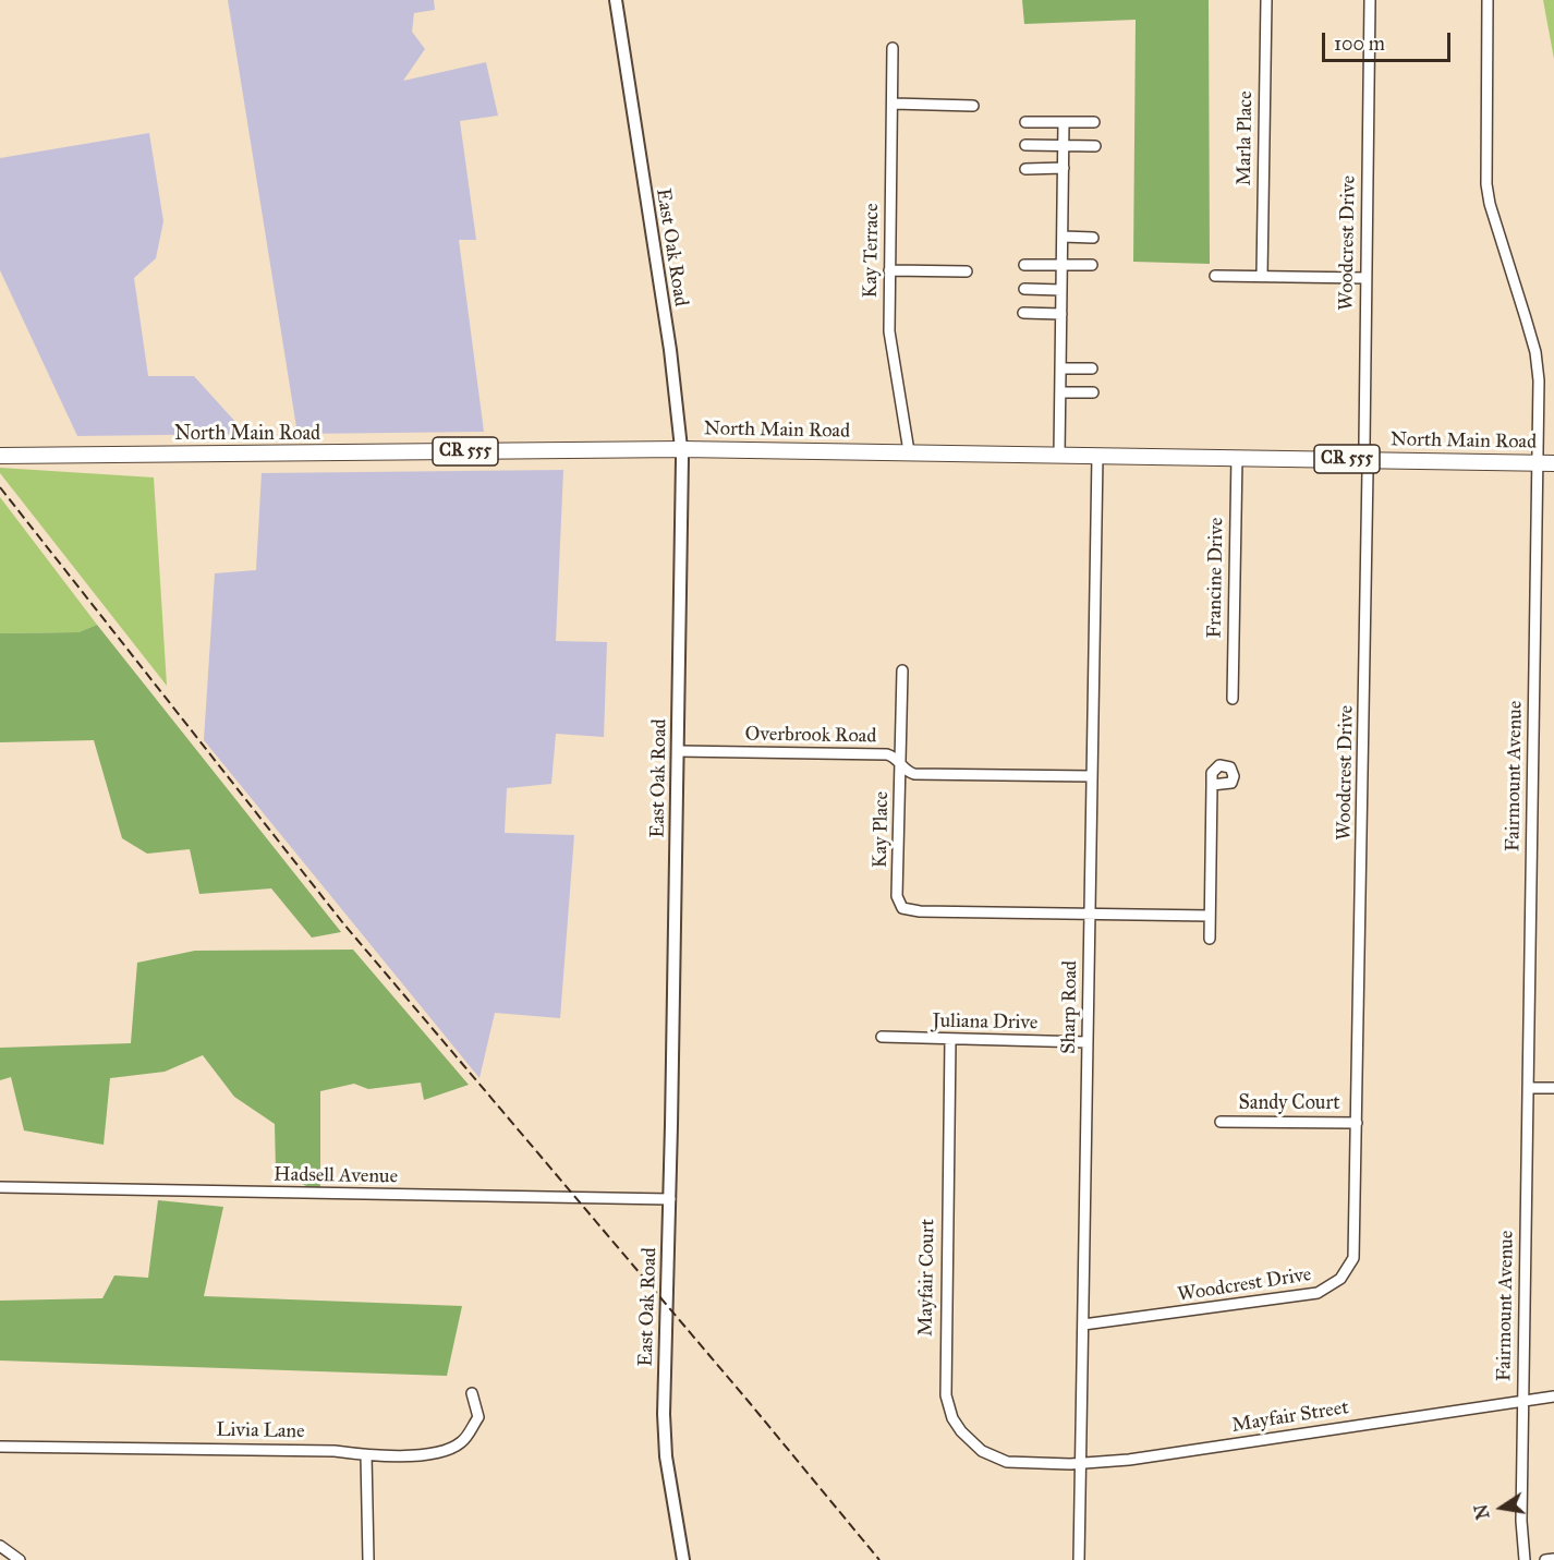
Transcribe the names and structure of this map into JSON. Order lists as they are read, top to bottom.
{
  "streets": {
    "main road": ["North Main Road", "CR 555"],
    "street": [
      "Marla Place",
      "Woodcrest Drive",
      "East Oak Road",
      "Kay Terrace",
      "Francine Drive",
      "Overbrook Road",
      "Fairmount Avenue",
      "Kay Place",
      "Sharp Road",
      "Juliana Drive",
      "Sandy Court",
      "Hadsell Avenue",
      "Mayfair Court",
      "Mayfair Street",
      "Livia Lane"
    ]
  },
  "crossings": [
    ["Woodcrest Drive", "North Main Road"],
    ["Woodcrest Drive", "Sharp Road"],
    ["Woodcrest Drive", "Sandy Court"],
    ["East Oak Road", "North Main Road"],
    ["East Oak Road", "Overbrook Road"],
    ["East Oak Road", "Hadsell Avenue"],
    ["Kay Terrace", "North Main Road"],
    ["North Main Road", "Francine Drive"],
    ["North Main Road", "Fairmount Avenue"],
    ["North Main Road", "Sharp Road"],
    ["Overbrook Road", "Kay Place"],
    ["Overbrook Road", "Sharp Road"],
    ["Fairmount Avenue", "Mayfair Street"],
    ["Kay Place", "Sharp Road"],
    ["Sharp Road", "Juliana Drive"],
    ["Sharp Road", "Mayfair Street"],
    ["Juliana Drive", "Mayfair Court"],
    ["Mayfair Court", "Mayfair Street"]
  ],
  "scale_bar": "100 m",
  "north": "left"
}
